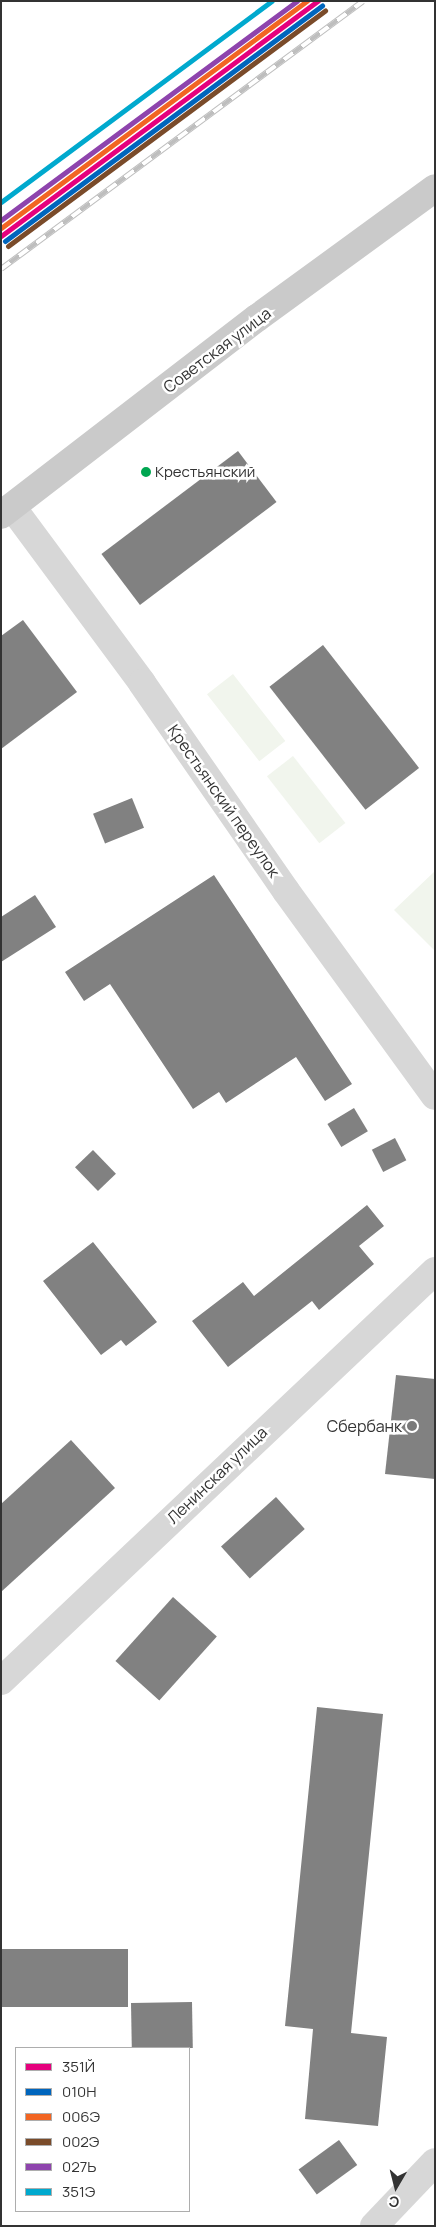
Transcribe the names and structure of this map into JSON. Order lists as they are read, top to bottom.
{
  "streets": {
    "main road": ["Советская улица"],
    "street": ["Крестьянский переулок", "Ленинская улица"]
  },
  "crossings": [
    ["Советская улица", "Крестьянский переулок"]
  ],
  "places": ["Крестьянский", "Сбербанк"],
  "lines": [
    "transit line 351Й",
    "transit line 006Э",
    "transit line 027Ь",
    "transit line 351Э",
    "transit line 010Н",
    "transit line 002Э"
  ],
  "legend": [
    "351Й",
    "010Н",
    "006Э",
    "002Э",
    "027Ь",
    "351Э"
  ],
  "north": "bottom"
}
